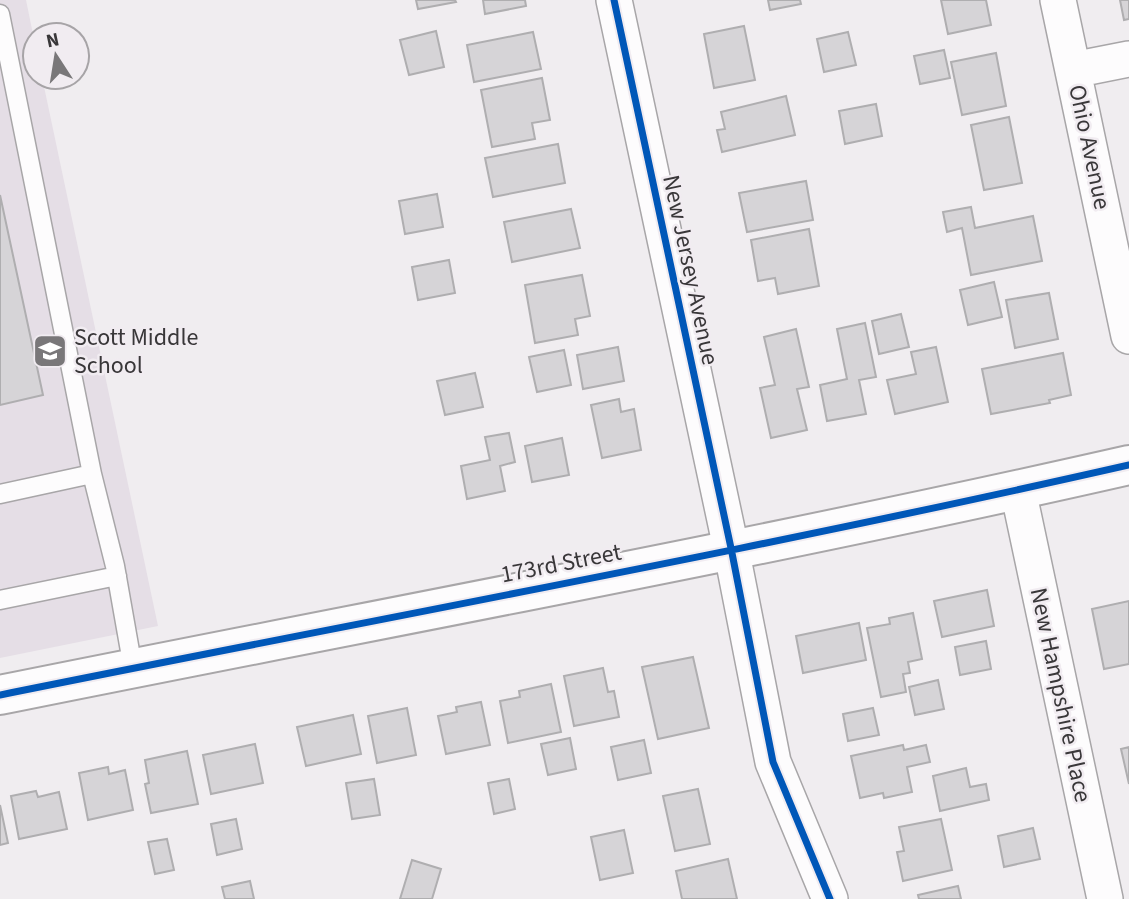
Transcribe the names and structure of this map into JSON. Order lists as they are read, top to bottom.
{
  "streets": {
    "street": [
      "Ohio Avenue",
      "New Jersey Avenue",
      "173rd Street",
      "New Hampshire Place"
    ]
  },
  "crossings": [
    ["New Jersey Avenue", "173rd Street"],
    ["173rd Street", "New Hampshire Place"]
  ],
  "places": {
    "school or university": ["Scott Middle School"]
  },
  "north": "top"
}
